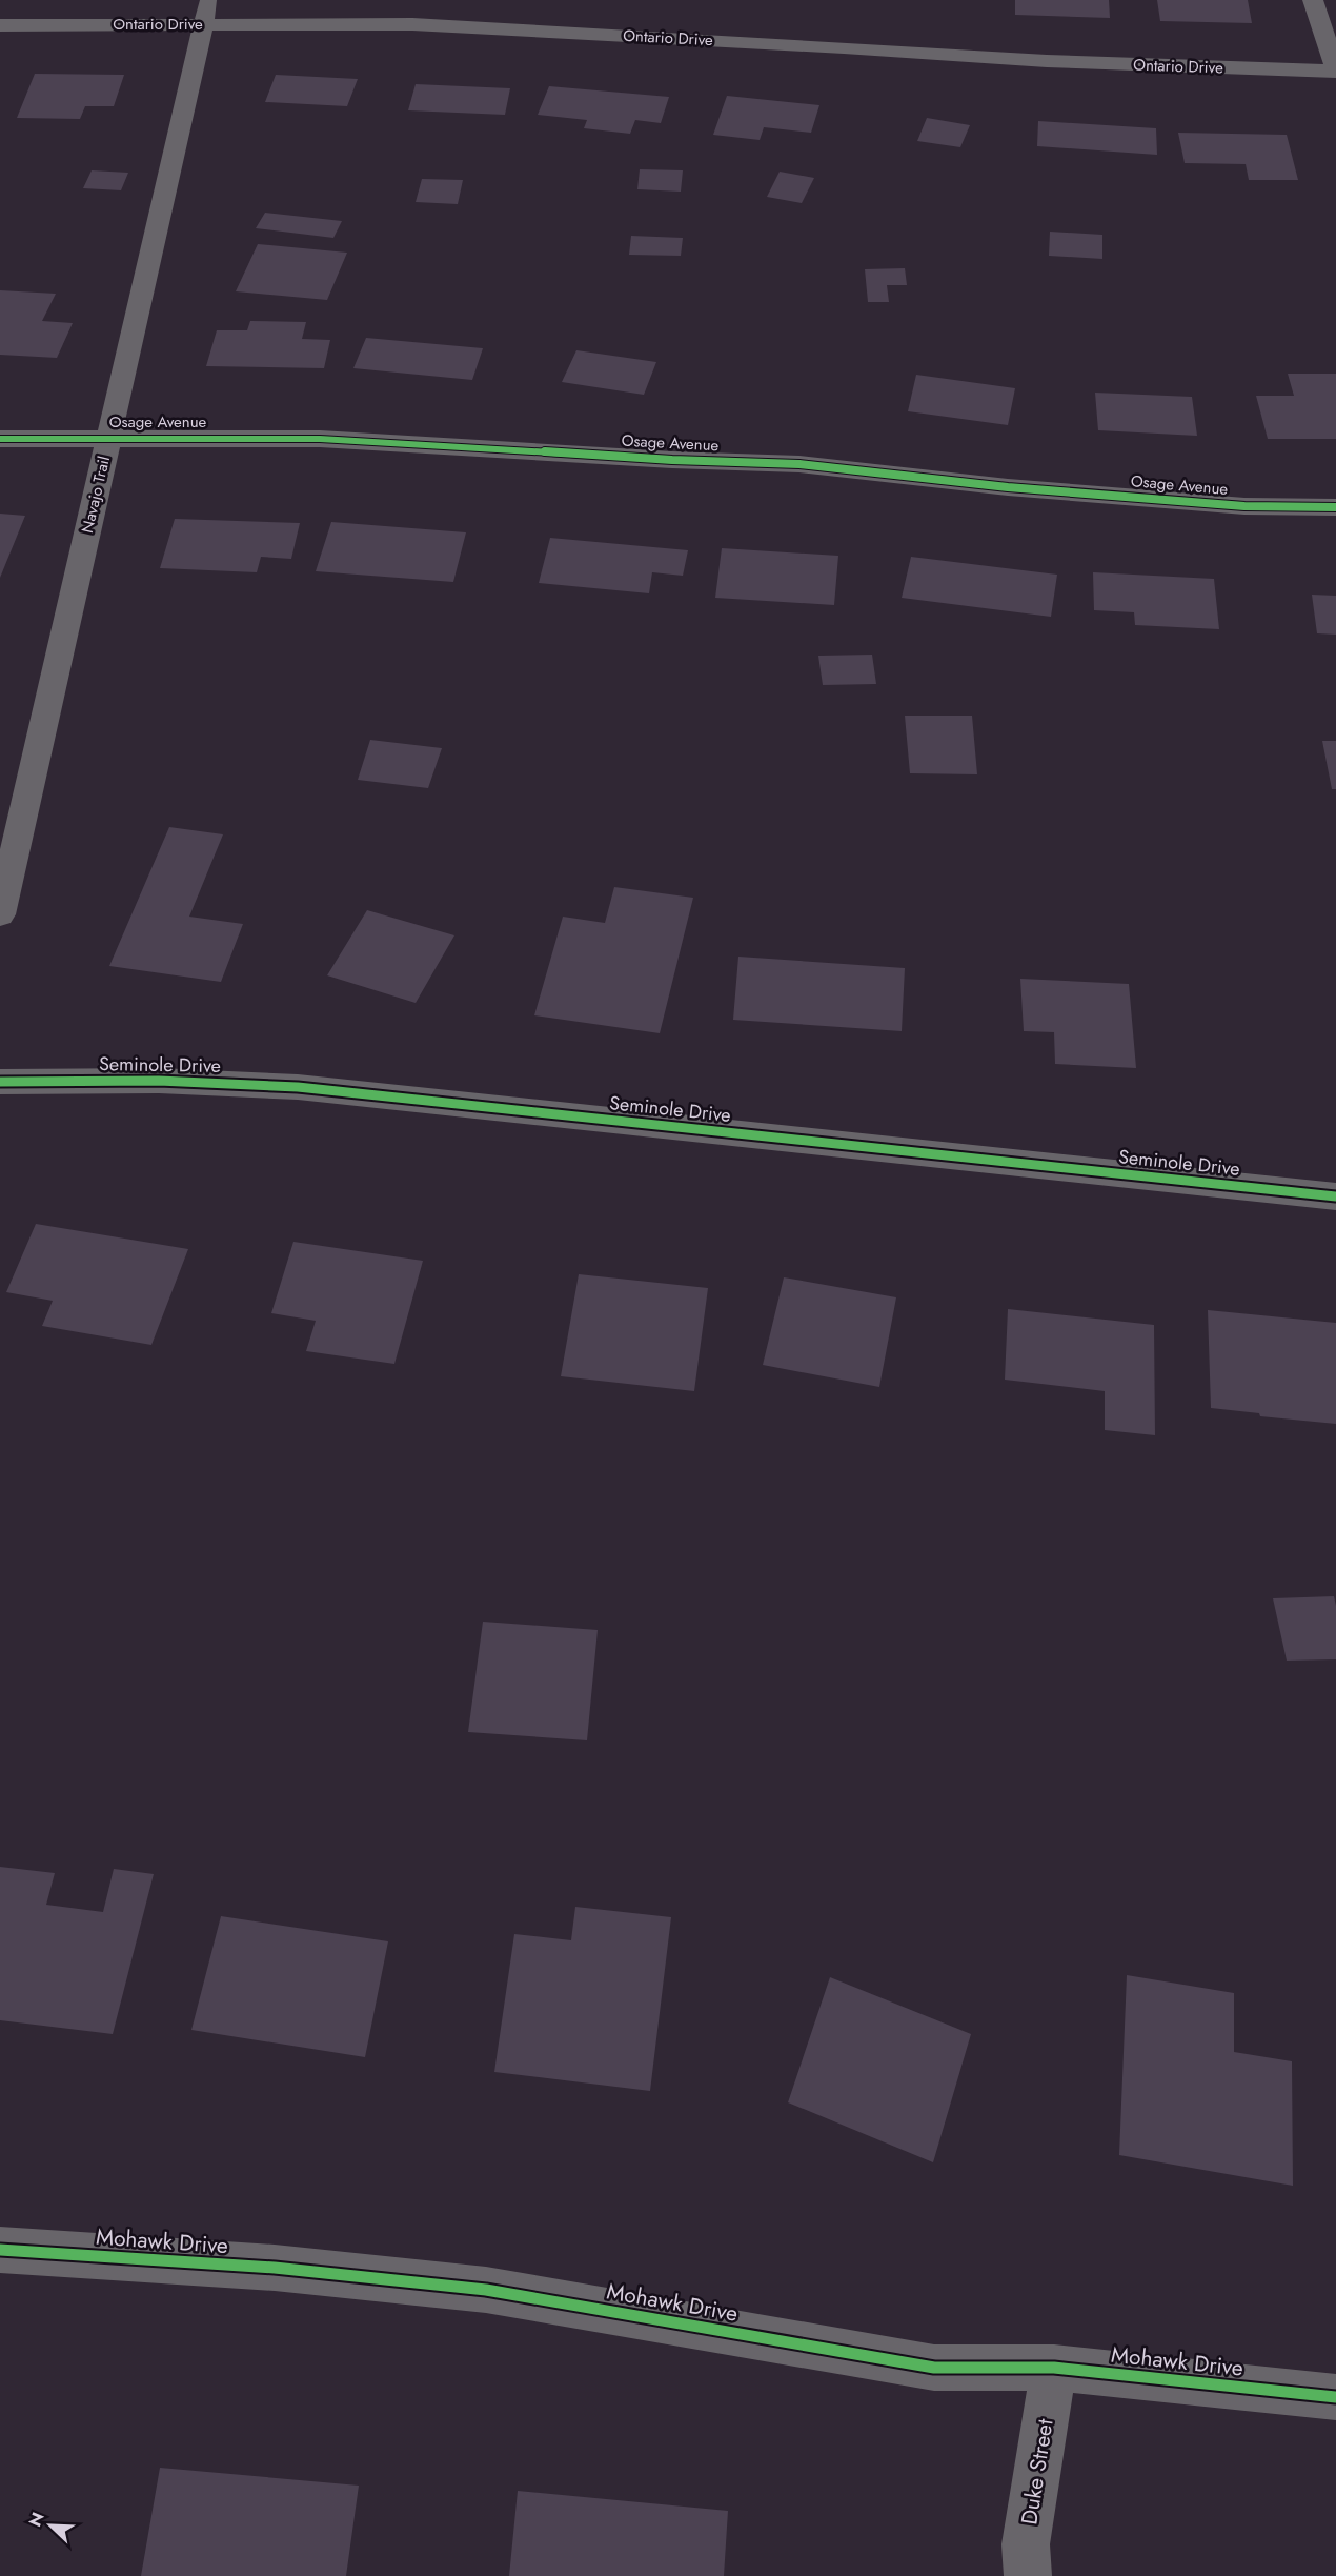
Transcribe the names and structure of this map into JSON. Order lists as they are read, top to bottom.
{
  "streets": {
    "street": [
      "Ontario Drive",
      "Osage Avenue",
      "Navajo Trail",
      "Seminole Drive",
      "Mohawk Drive",
      "Duke Street"
    ]
  },
  "crossings": [
    ["Ontario Drive", "Navajo Trail"],
    ["Osage Avenue", "Navajo Trail"],
    ["Mohawk Drive", "Duke Street"]
  ],
  "north": "top left"
}
